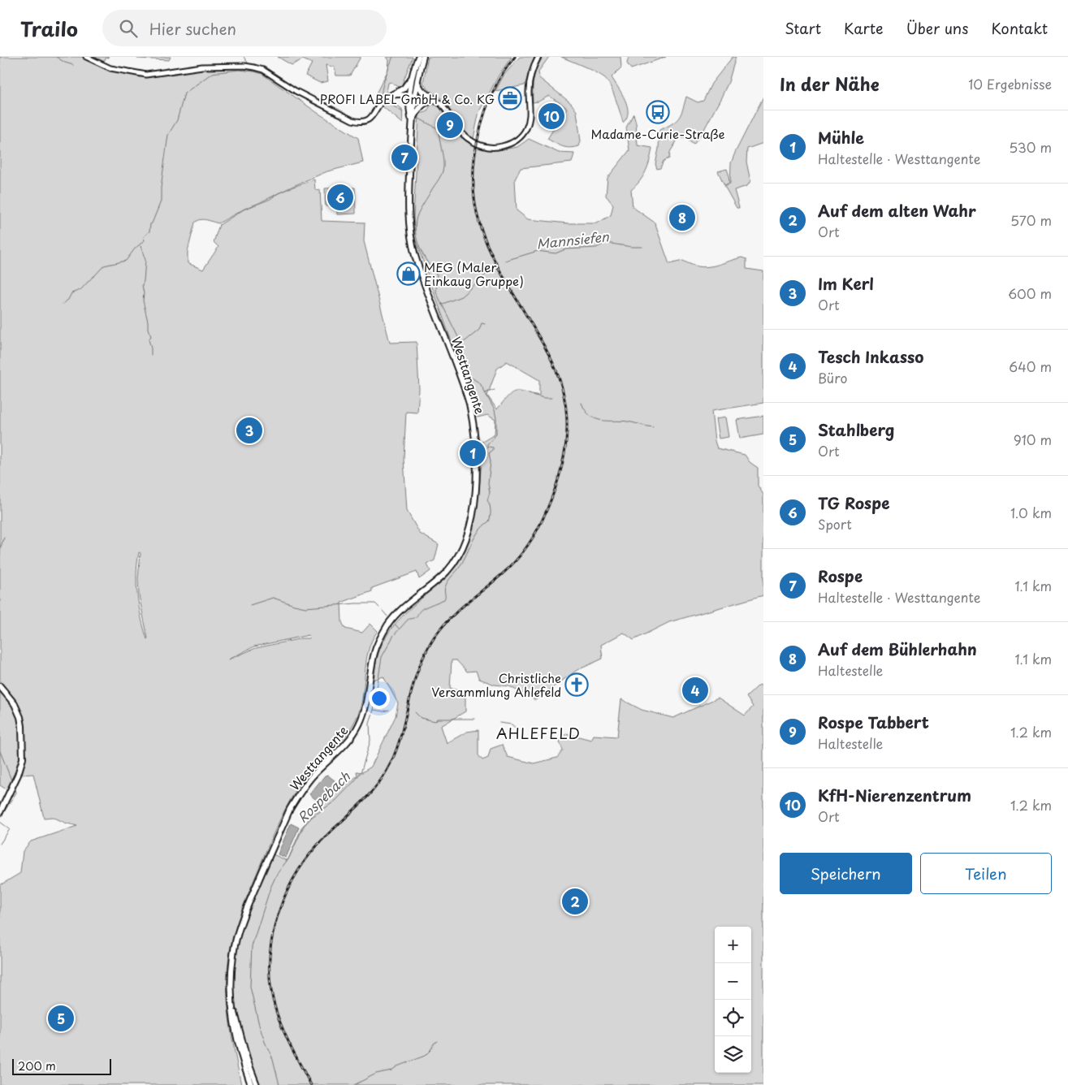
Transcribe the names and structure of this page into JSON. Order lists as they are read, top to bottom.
{
  "streets": {
    "main road": ["Westtangente"]
  },
  "districts": ["AHLEFELD"],
  "water": ["Mannsiefen", "Rospebach"],
  "places": {
    "office": ["PROFI LABEL GmbH & Co. KG"],
    "bus stop": ["Madame-Curie-Straße"],
    "shop": ["MEG (Maler Einkaug Gruppe)"],
    "church": ["Christliche Versammlung Ahlefeld"]
  },
  "scale_bar": "200 m",
  "page": {
    "header": "Trailo",
    "search": "Hier suchen",
    "nav": [
      "Start",
      "Karte",
      "Über uns",
      "Kontakt"
    ],
    "heading": ["In der Nähe", "10 Ergebnisse"],
    "pins": [
      "10",
      "9",
      "7",
      "6",
      "8",
      "3",
      "1",
      "4",
      "2",
      "5"
    ],
    "list": [
      {
        "mark": "1",
        "name": "Mühle",
        "note": "Haltestelle · Westtangente",
        "value": "530 m"
      },
      {
        "mark": "2",
        "name": "Auf dem alten Wahr",
        "note": "Ort",
        "value": "570 m"
      },
      {
        "mark": "3",
        "name": "Im Kerl",
        "note": "Ort",
        "value": "600 m"
      },
      {
        "mark": "4",
        "name": "Tesch Inkasso",
        "note": "Büro",
        "value": "640 m"
      },
      {
        "mark": "5",
        "name": "Stahlberg",
        "note": "Ort",
        "value": "910 m"
      },
      {
        "mark": "6",
        "name": "TG Rospe",
        "note": "Sport",
        "value": "1.0 km"
      },
      {
        "mark": "7",
        "name": "Rospe",
        "note": "Haltestelle · Westtangente",
        "value": "1.1 km"
      },
      {
        "mark": "8",
        "name": "Auf dem Bühlerhahn",
        "note": "Haltestelle",
        "value": "1.1 km"
      },
      {
        "mark": "9",
        "name": "Rospe Tabbert",
        "note": "Haltestelle",
        "value": "1.2 km"
      },
      {
        "mark": "10",
        "name": "KfH-Nierenzentrum",
        "note": "Ort",
        "value": "1.2 km"
      }
    ],
    "buttons": ["Speichern", "Teilen"],
    "map_buttons": ["+", "−"],
    "scale": "200 m"
  }
}
